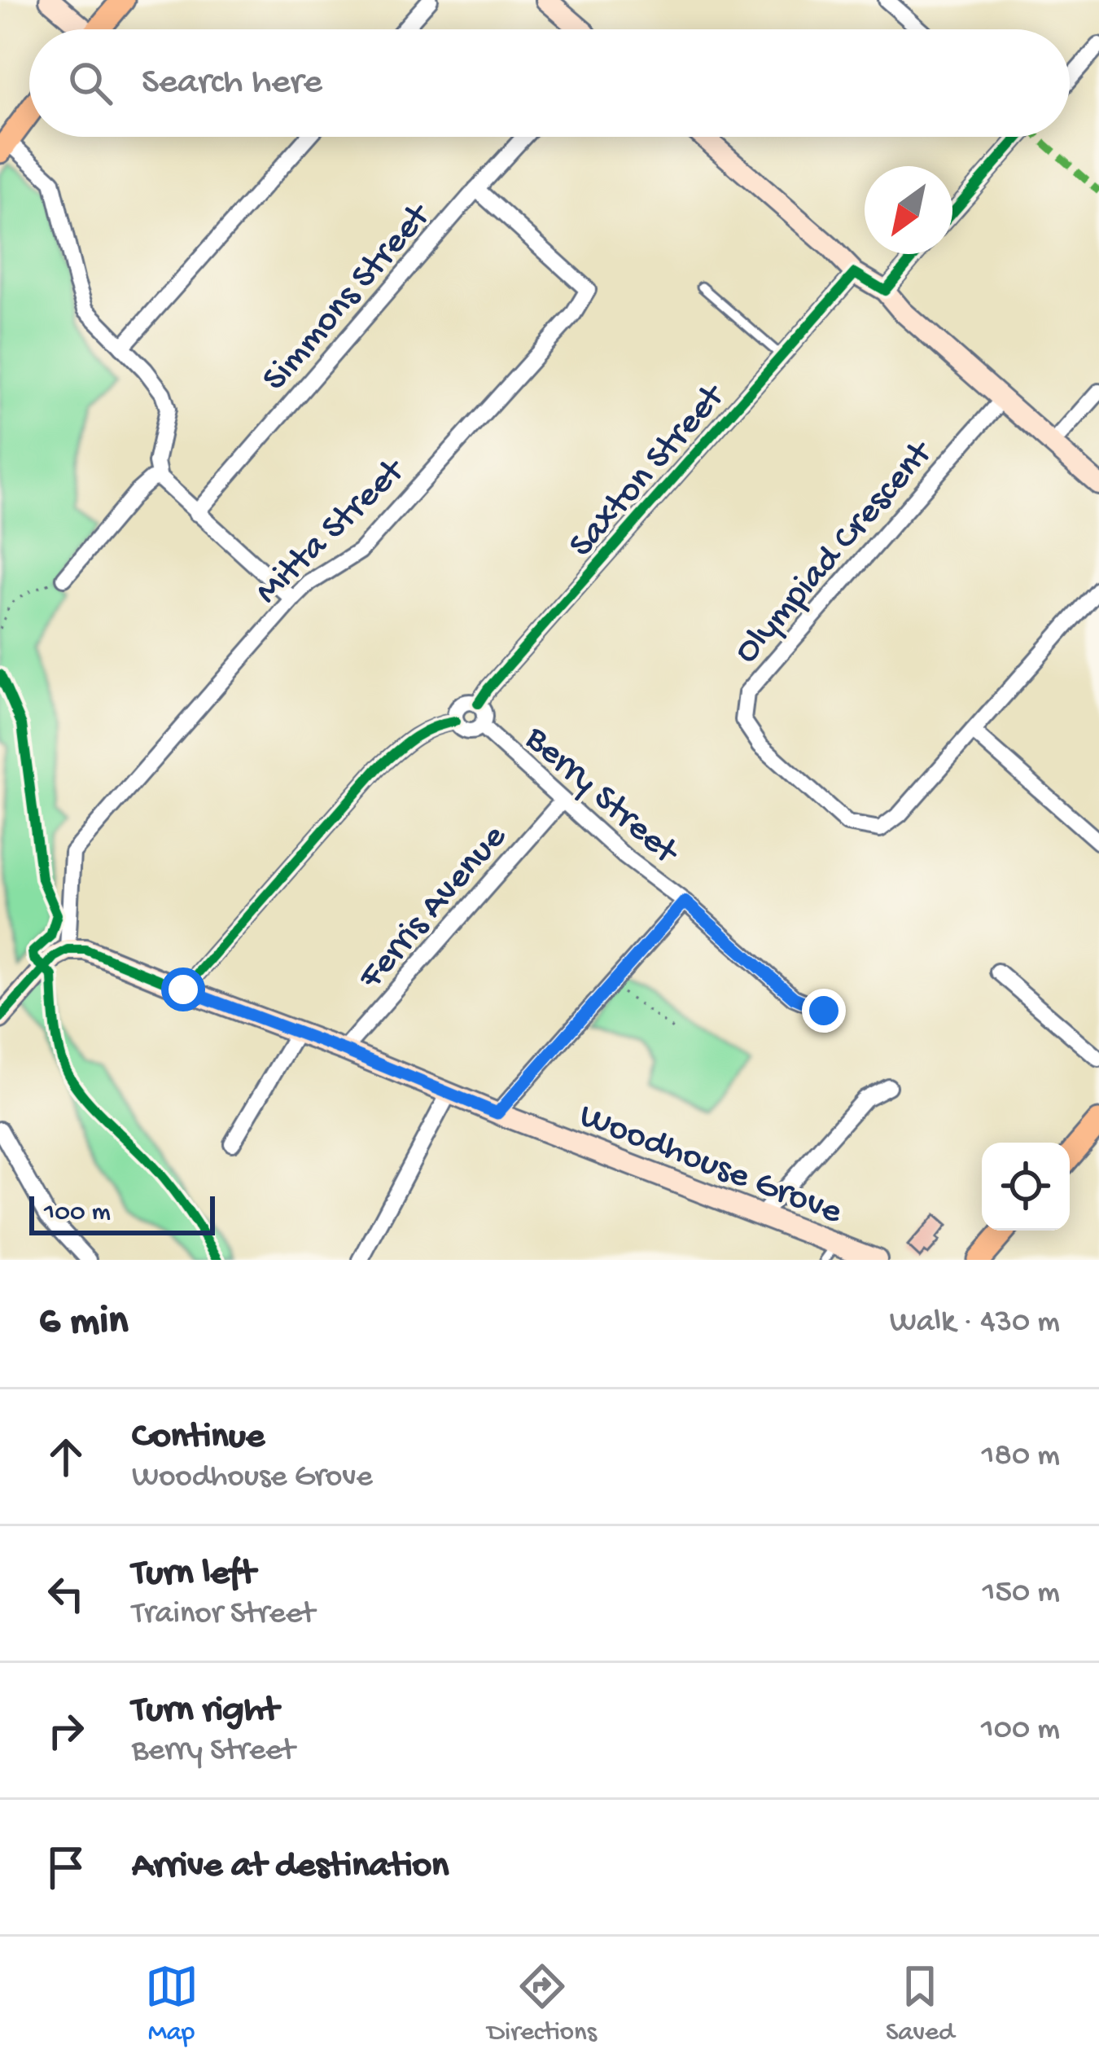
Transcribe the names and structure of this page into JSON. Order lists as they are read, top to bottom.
{
  "streets": {
    "street": [
      "Simmons Street",
      "Saxton Street",
      "Mitta Street",
      "Olympiad Crescent",
      "Berry Street",
      "Ferris Avenue",
      "Woodhouse Grove"
    ]
  },
  "crossings": [
    ["Simmons Street", "Mitta Street"],
    ["Saxton Street", "Berry Street"],
    ["Mitta Street", "Woodhouse Grove"],
    ["Berry Street", "Ferris Avenue"],
    ["Ferris Avenue", "Woodhouse Grove"]
  ],
  "scale_bar": "100 m",
  "north": "bottom left",
  "page": {
    "search": "Search here",
    "scale": "100 m",
    "heading": ["6 min", "Walk · 430 m"],
    "list": [
      ["Continue", "Woodhouse Grove", "180 m"],
      ["Turn left", "Trainor Street", "150 m"],
      ["Turn right", "Berry Street", "100 m"],
      "Arrive at destination"
    ],
    "nav": ["Map", "Directions", "Saved"]
  }
}
